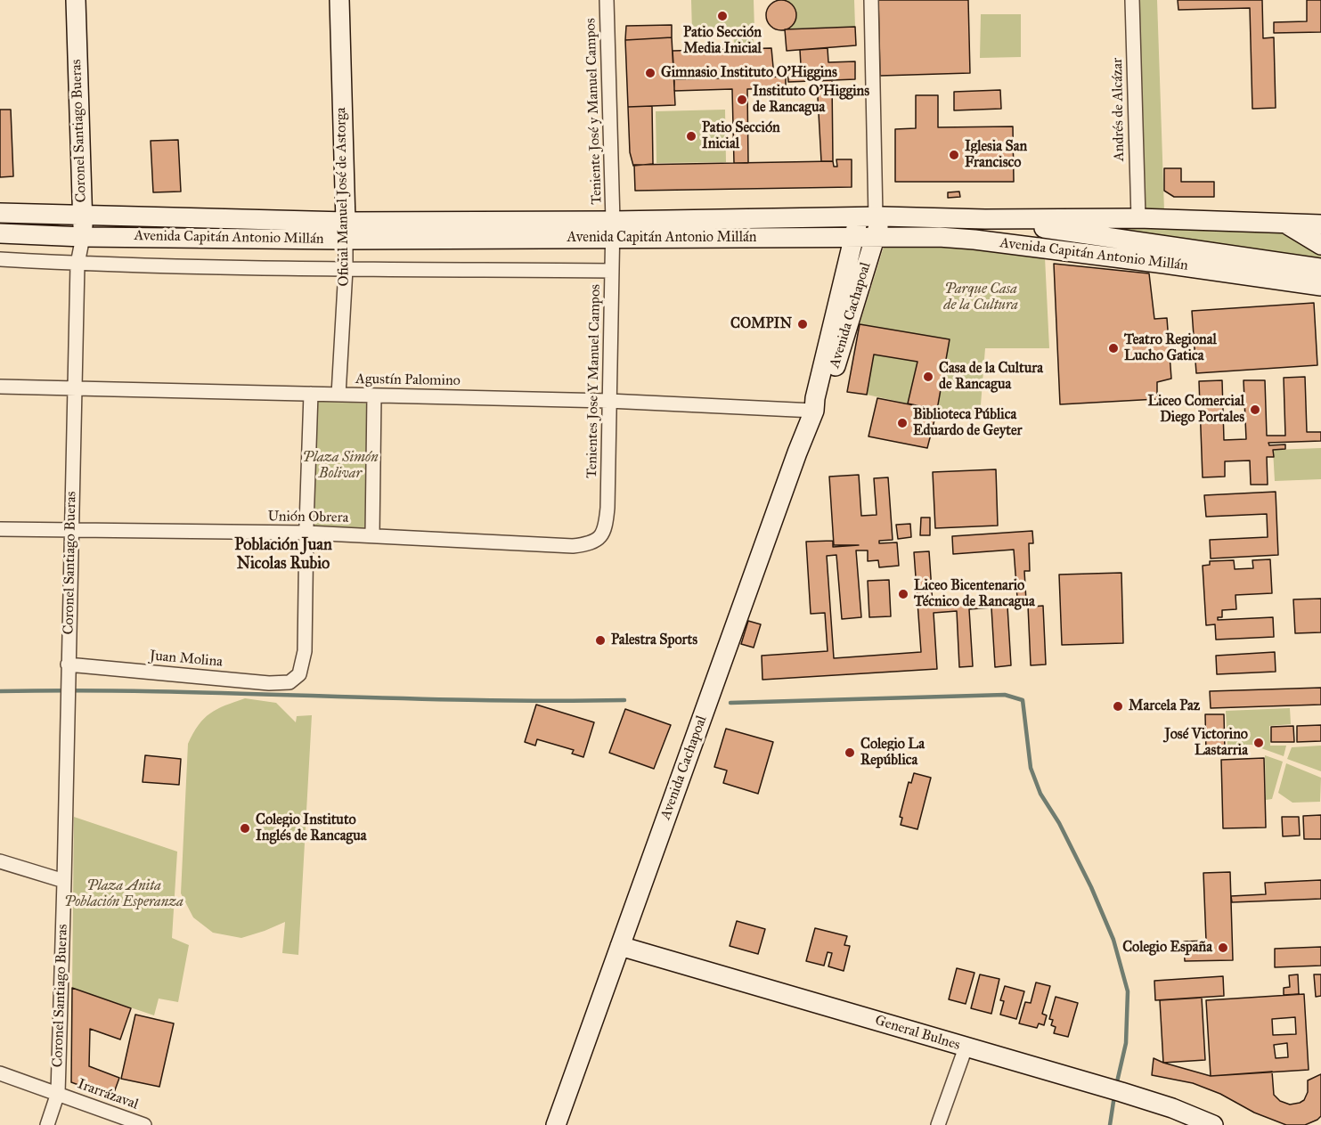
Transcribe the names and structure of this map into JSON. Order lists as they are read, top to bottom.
{
  "streets": {
    "main road": [
      "Coronel Santiago Bueras",
      "Oficial Manuel José de Astorga",
      "Avenida Capitán Antonio Millán",
      "Avenida Cachapoal",
      "General Bulnes"
    ],
    "street": [
      "Andrés de Alcázar",
      "Teniente José y Manuel Campos",
      "Agustín Palomino",
      "Tenientes Jose Y Manuel Campos",
      "Unión Obrera",
      "Juan Molina",
      "Irarrázaval"
    ]
  },
  "crossings": [
    ["Andrés de Alcázar", "Avenida Capitán Antonio Millán"],
    ["Teniente José y Manuel Campos", "Avenida Capitán Antonio Millán"],
    ["Teniente José y Manuel Campos", "Tenientes Jose Y Manuel Campos"],
    ["Coronel Santiago Bueras", "Avenida Capitán Antonio Millán"],
    ["Coronel Santiago Bueras", "Agustín Palomino"],
    ["Coronel Santiago Bueras", "Unión Obrera"],
    ["Coronel Santiago Bueras", "Juan Molina"],
    ["Coronel Santiago Bueras", "Irarrázaval"],
    ["Oficial Manuel José de Astorga", "Avenida Capitán Antonio Millán"],
    ["Oficial Manuel José de Astorga", "Agustín Palomino"],
    ["Avenida Capitán Antonio Millán", "Avenida Cachapoal"],
    ["Avenida Capitán Antonio Millán", "Tenientes Jose Y Manuel Campos"],
    ["Avenida Cachapoal", "Agustín Palomino"],
    ["Avenida Cachapoal", "General Bulnes"],
    ["Agustín Palomino", "Tenientes Jose Y Manuel Campos"],
    ["Tenientes Jose Y Manuel Campos", "Unión Obrera"],
    ["Unión Obrera", "Juan Molina"]
  ],
  "districts": ["Población Juan Nicolas Rubio"],
  "parks": ["Parque Casa de la Cultura", "Plaza Simón Bolivar", "Plaza Anita Población Esperanza"],
  "places": [
    "Patio Sección Media Inicial",
    "Gimnasio Instituto O'Higgins",
    "Instituto O'Higgins de Rancagua",
    "Patio Sección Inicial",
    "Iglesia San Francisco",
    "COMPIN",
    "Teatro Regional Lucho Gatica",
    "Casa de la Cultura de Rancagua",
    "Liceo Comercial Diego Portales",
    "Biblioteca Pública Eduardo de Geyter",
    "Liceo Bicentenario Técnico de Rancagua",
    "Palestra Sports",
    "Marcela Paz",
    "José Victorino Lastarria",
    "Colegio La República",
    "Colegio Instituto Inglés de Rancagua",
    "Colegio España"
  ]
}
